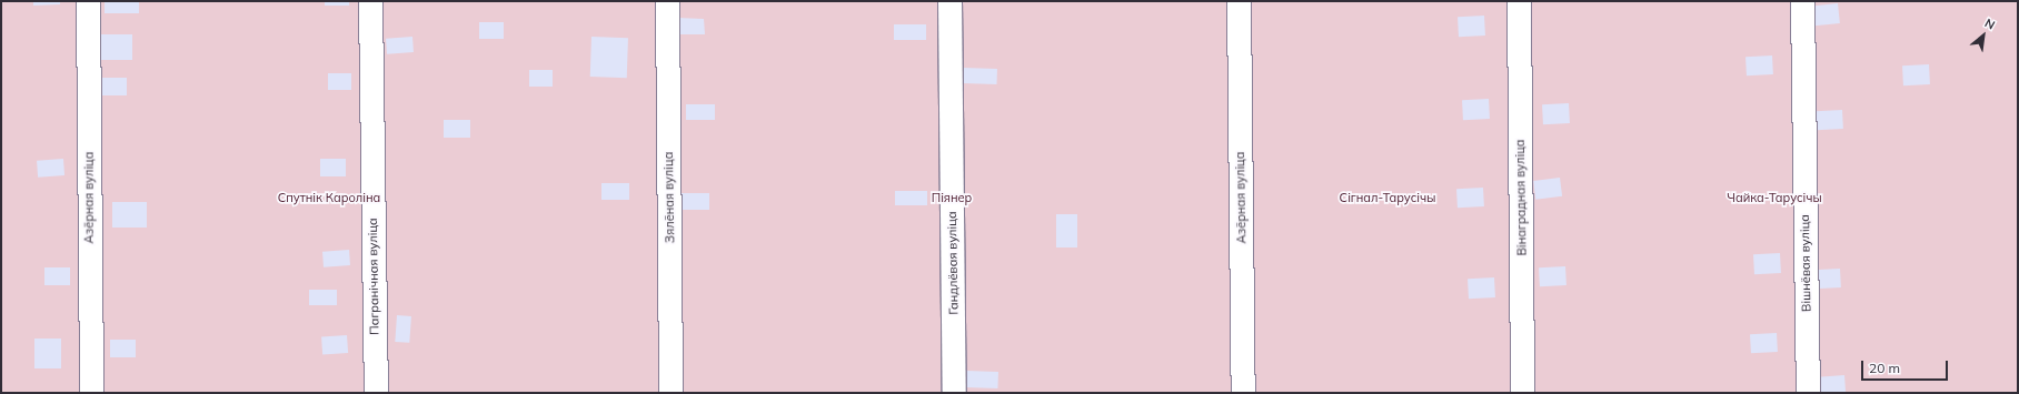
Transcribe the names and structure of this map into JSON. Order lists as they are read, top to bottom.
{
  "streets": {
    "street": [
      "Азёрная вуліца",
      "Зялёная вуліца",
      "Вінаградная вуліца",
      "Гандлёвая вуліца",
      "Вішнёвая вуліца",
      "Пагранічная вуліца"
    ]
  },
  "parks": [
    "Спутнік Кароліна",
    "Піянер",
    "Сігнал-Тарусічы",
    "Чайка-Тарусічы"
  ],
  "scale_bar": "20 m",
  "north": "top right"
}
